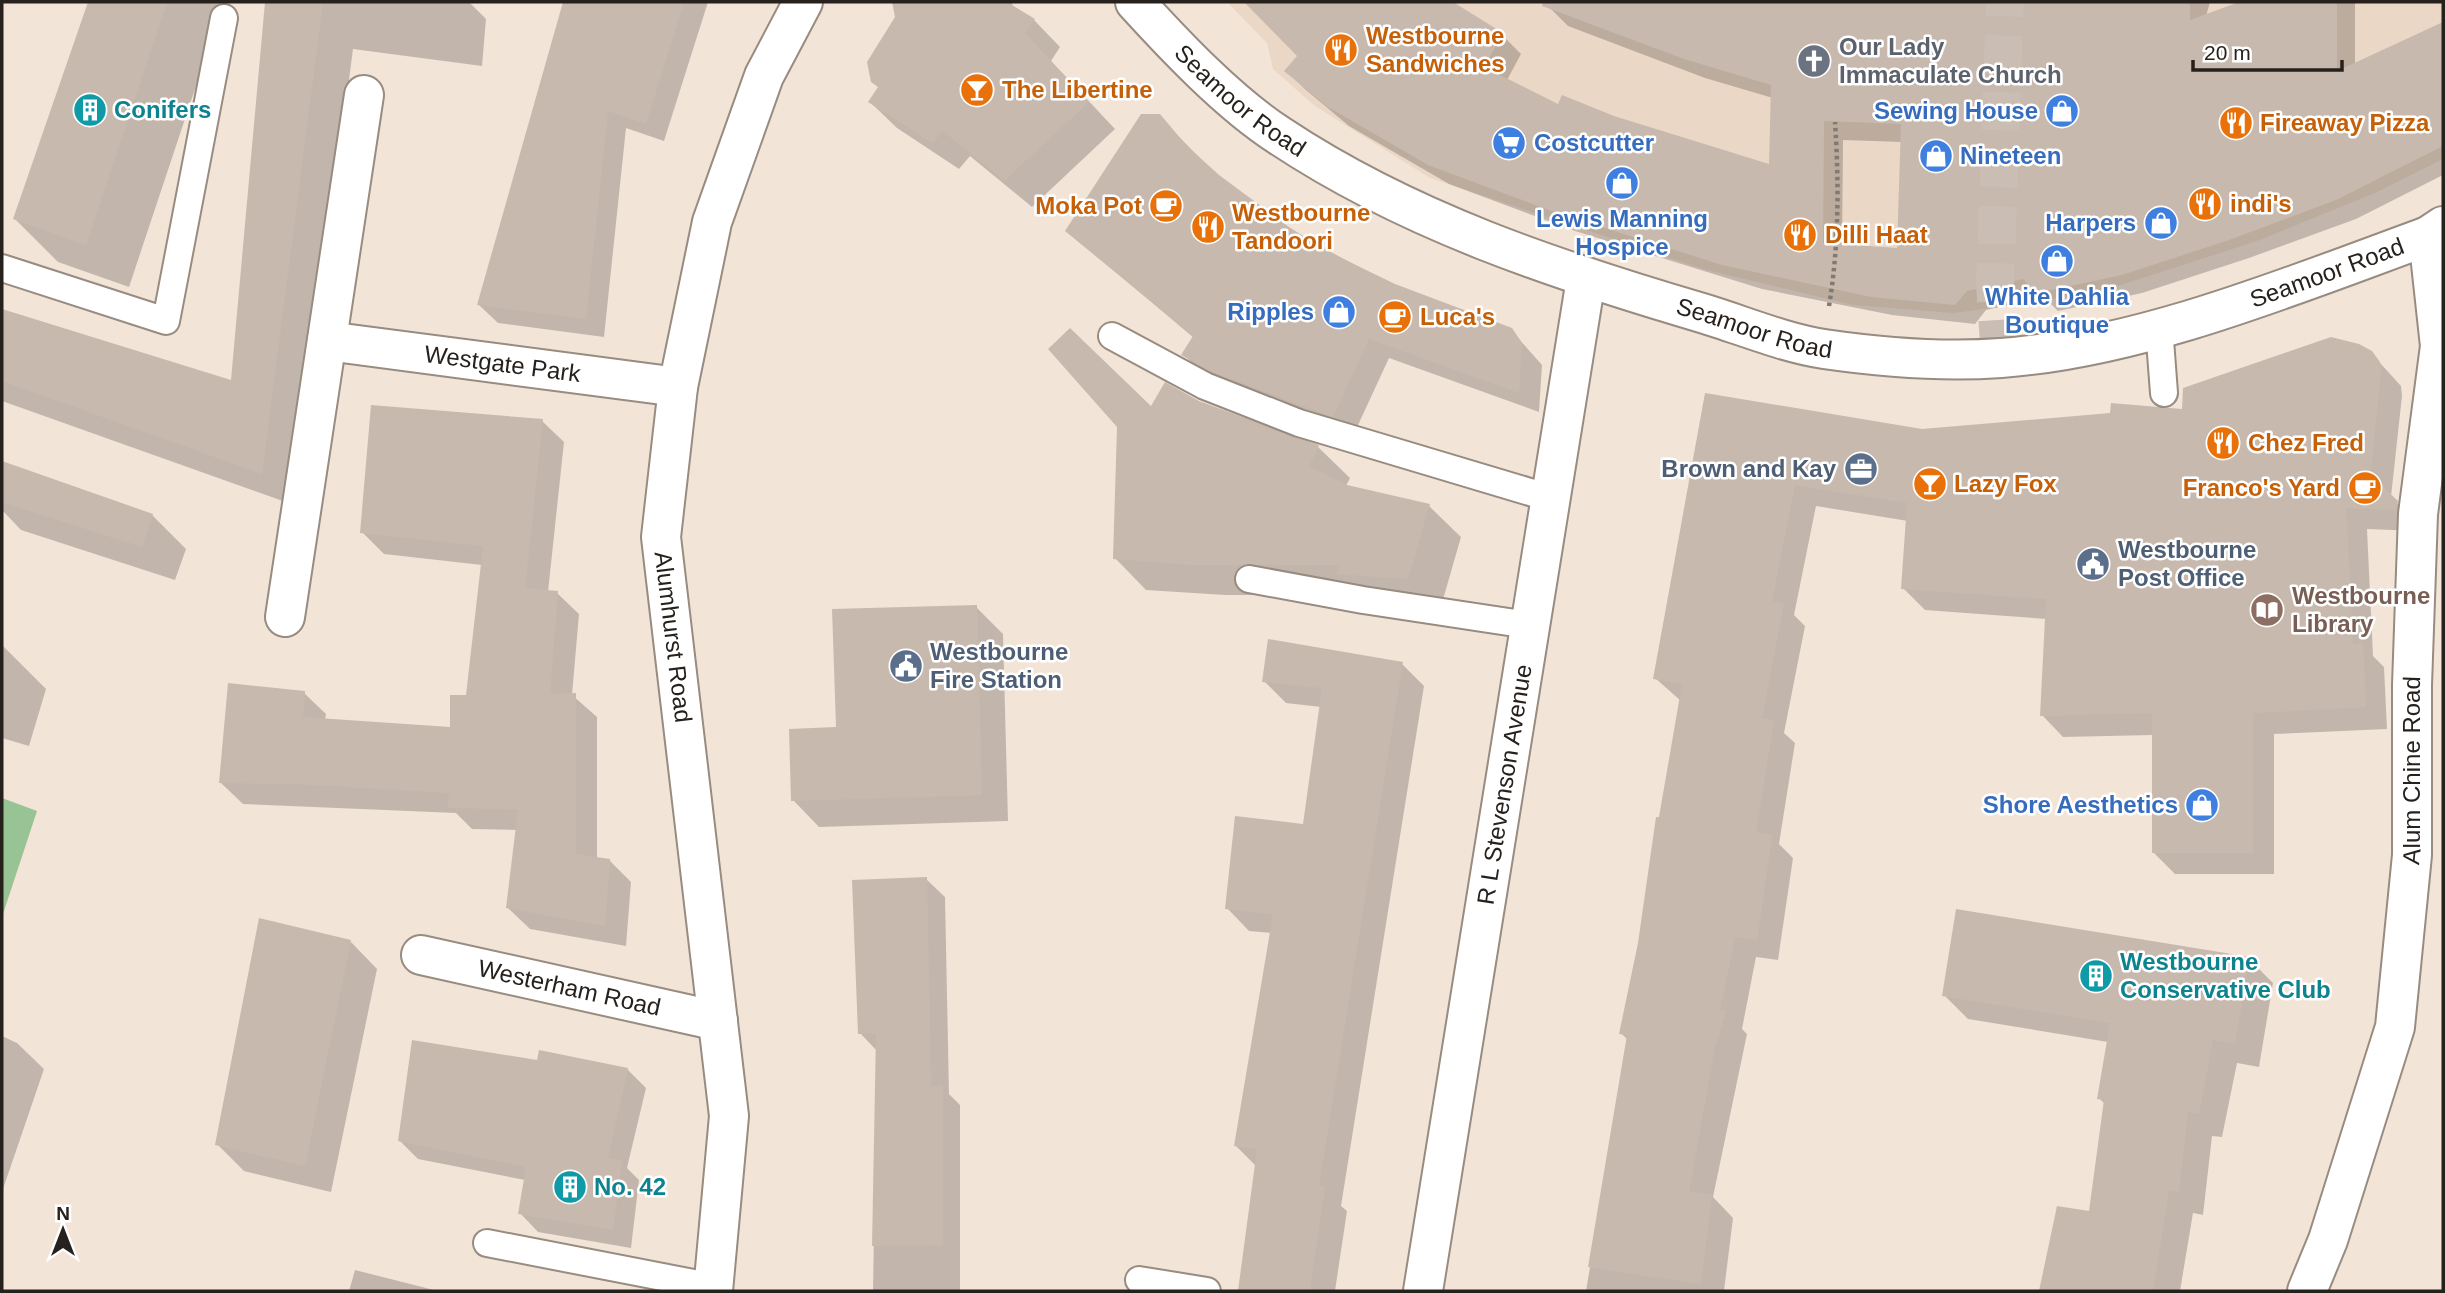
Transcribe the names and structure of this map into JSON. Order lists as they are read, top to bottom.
{
  "streets": {
    "street": [
      "Seamoor Road",
      "Westgate Park",
      "Alumhurst Road",
      "Alum Chine Road",
      "R L Stevenson Avenue",
      "Westerham Road"
    ]
  },
  "crossings": [
    ["Seamoor Road", "Alum Chine Road"],
    ["Seamoor Road", "R L Stevenson Avenue"],
    ["Westgate Park", "Alumhurst Road"],
    ["Alumhurst Road", "Westerham Road"]
  ],
  "places": {
    "restaurant": [
      "Westbourne Sandwiches",
      "Fireaway Pizza",
      "indi's",
      "Westbourne Tandoori",
      "Dilli Haat",
      "Chez Fred"
    ],
    "church": ["Our Lady Immaculate Church"],
    "bar": ["The Libertine", "Lazy Fox"],
    "building": ["Conifers", "Westbourne Conservative Club", "No. 42"],
    "shop": [
      "Sewing House",
      "Nineteen",
      "Lewis Manning Hospice",
      "Harpers",
      "White Dahlia Boutique",
      "Ripples",
      "Shore Aesthetics"
    ],
    "supermarket": ["Costcutter"],
    "cafe": ["Moka Pot", "Luca's", "Franco's Yard"],
    "office": ["Brown and Kay"],
    "public building": ["Westbourne Post Office", "Westbourne Fire Station"],
    "library": ["Westbourne Library"]
  },
  "scale_bar": "20 m",
  "north": "top"
}
